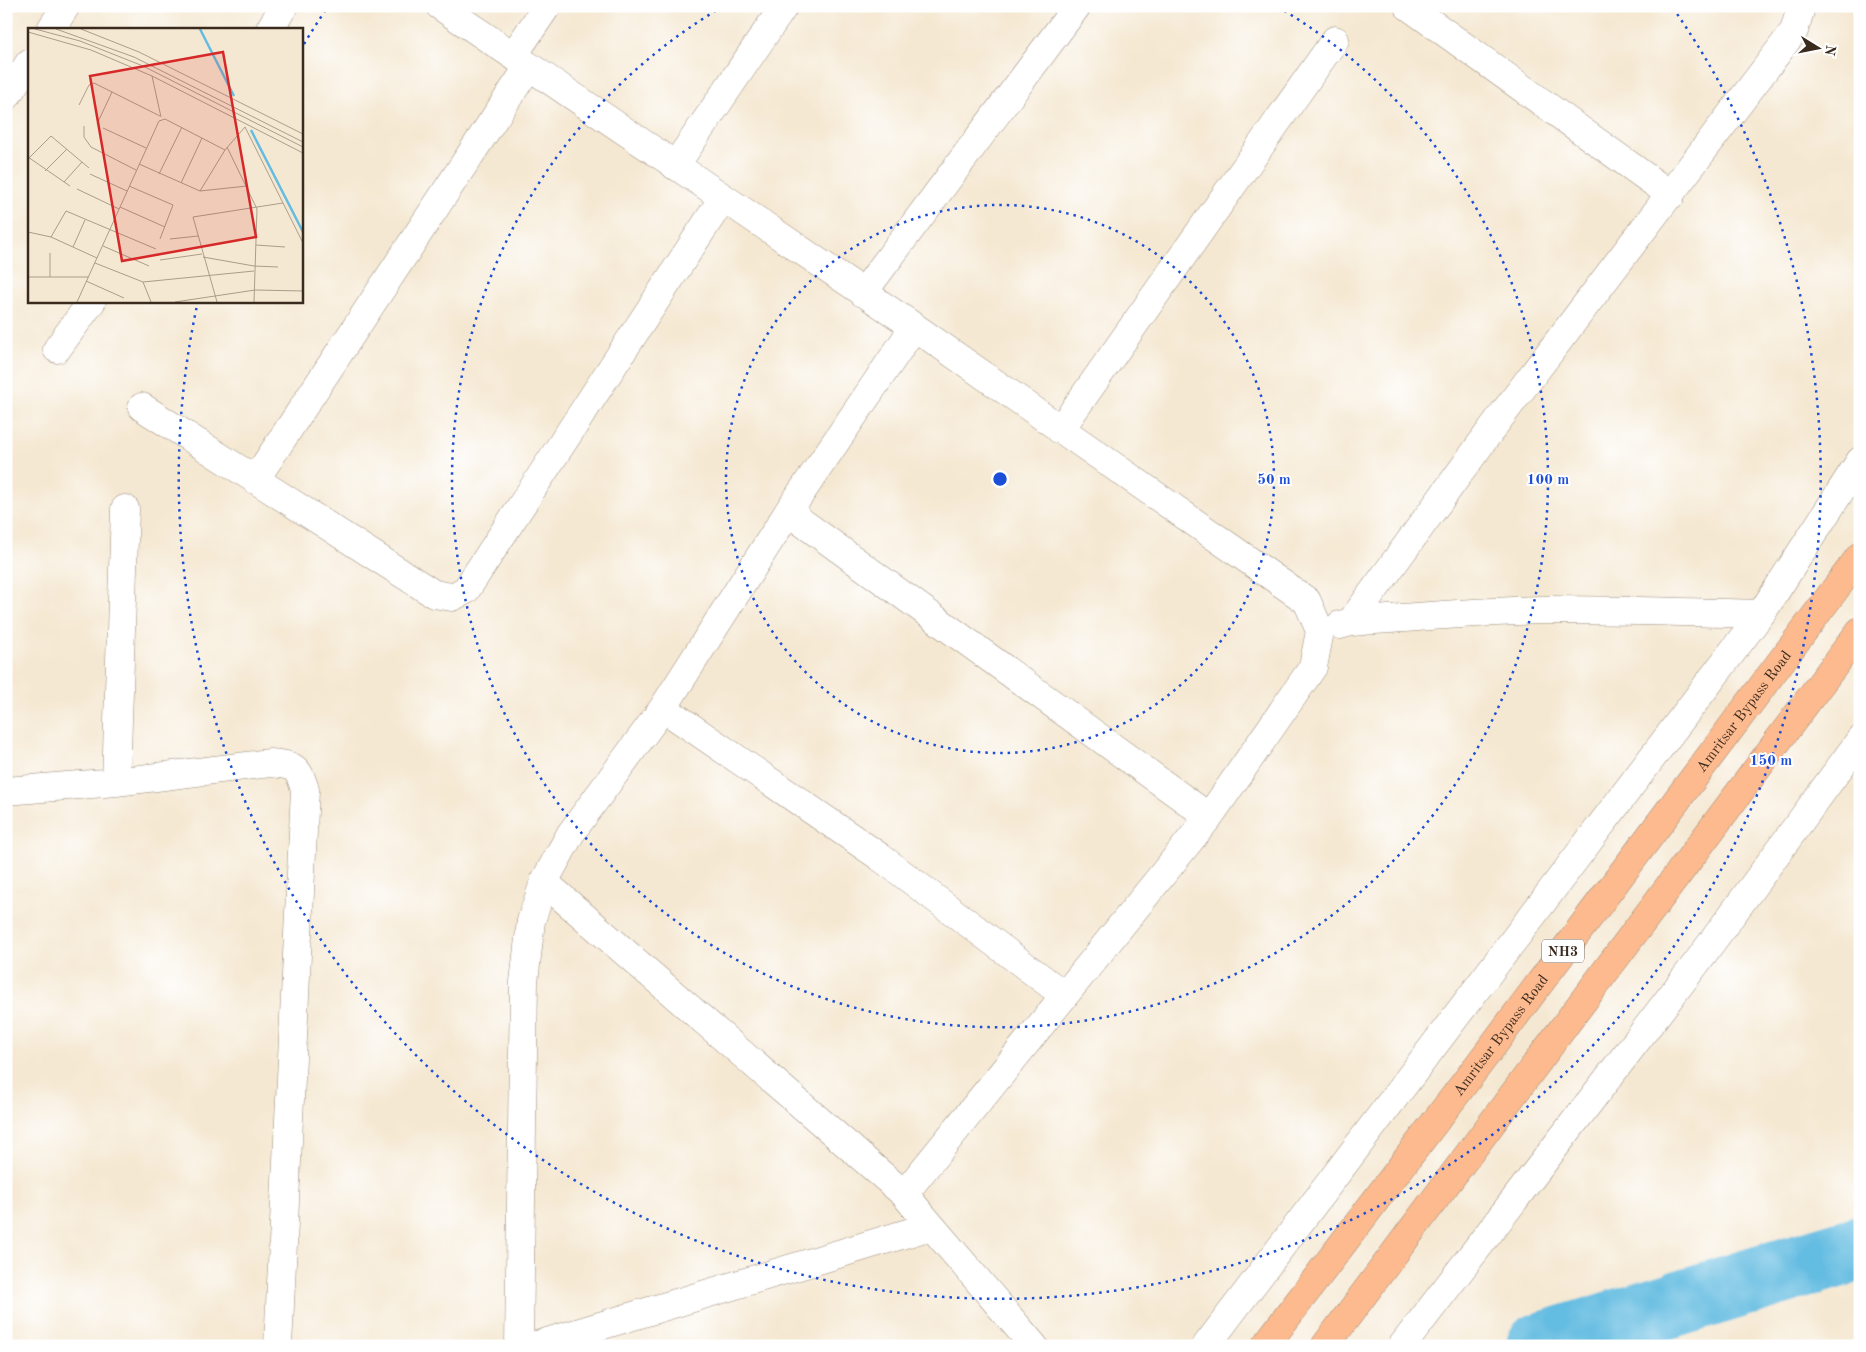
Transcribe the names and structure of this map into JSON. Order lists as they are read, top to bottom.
{
  "streets": {
    "highway": ["Amritsar Bypass Road", "NH3"]
  },
  "north": "right",
  "rings": ["50 m", "100 m", "150 m"]
}
